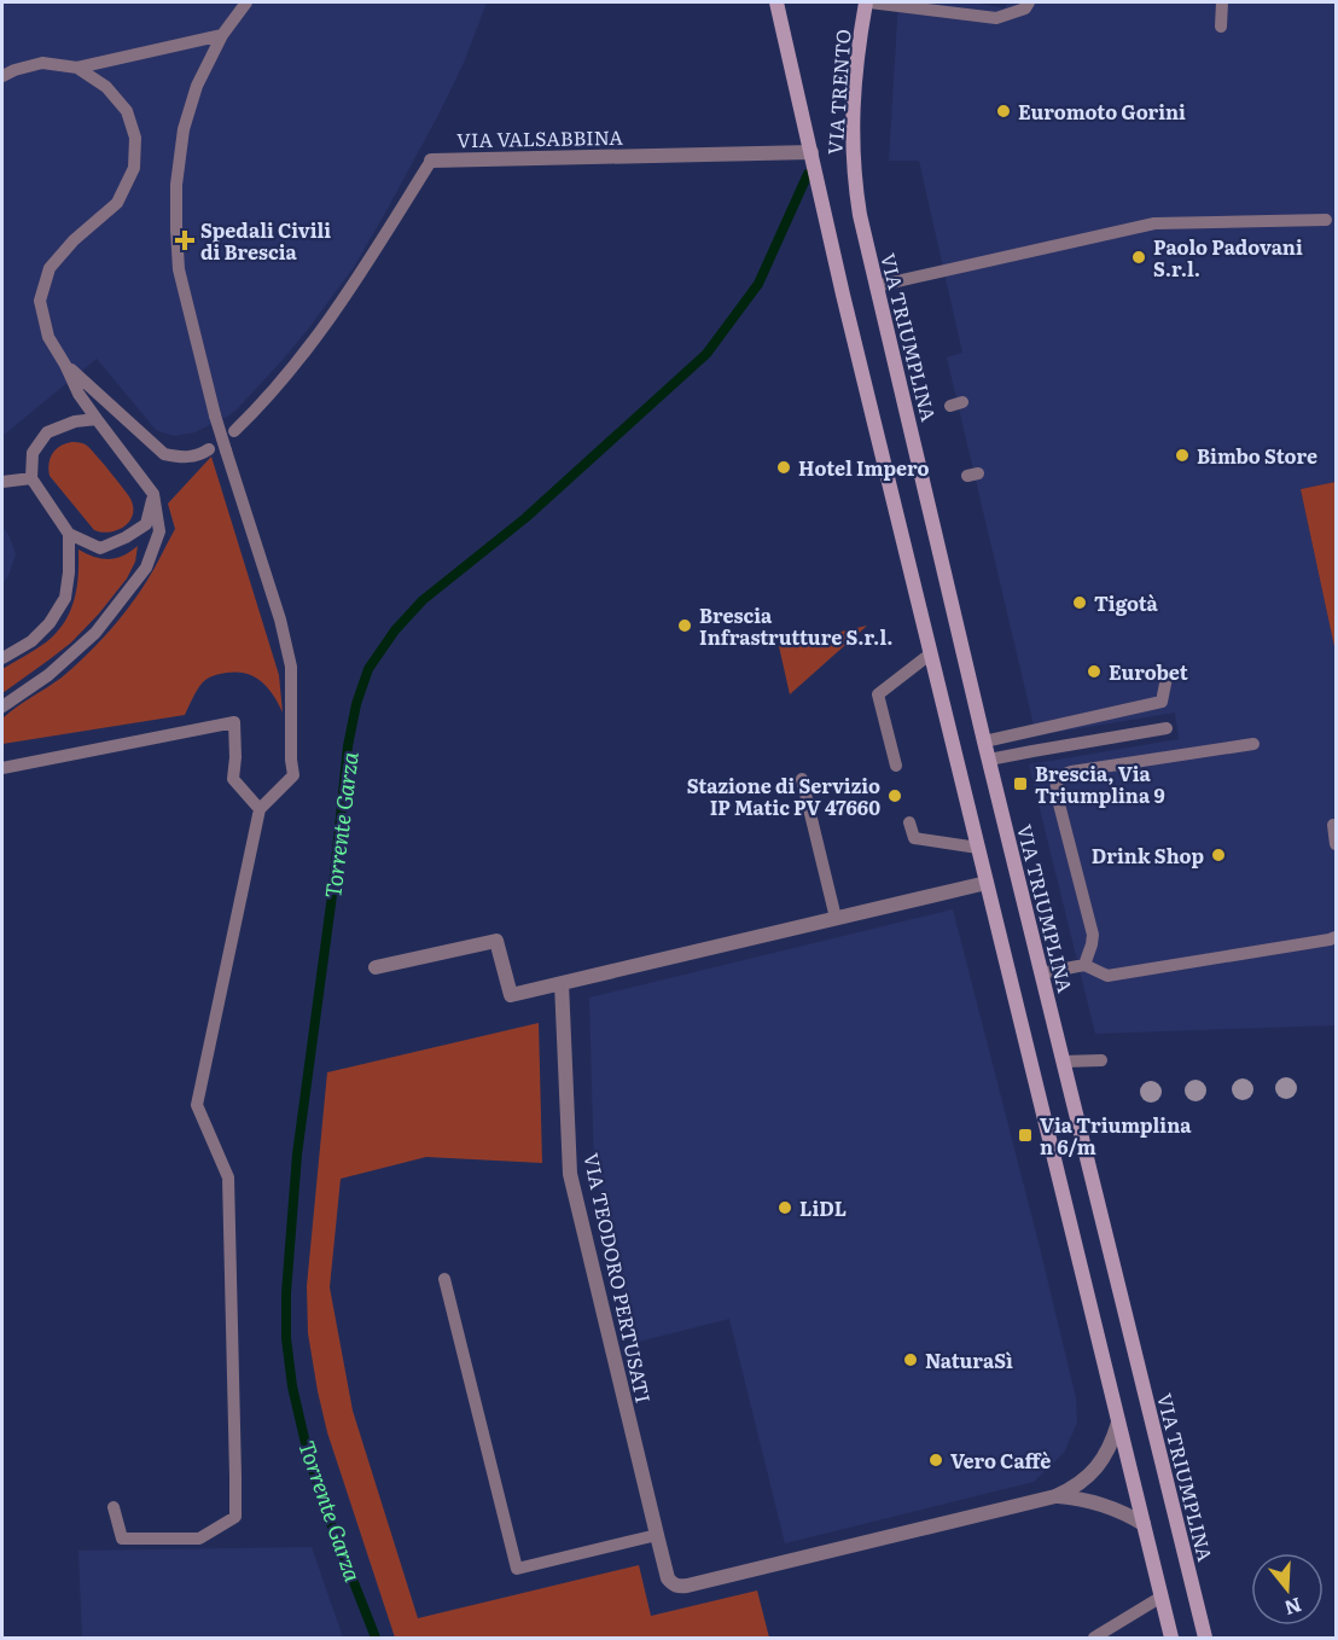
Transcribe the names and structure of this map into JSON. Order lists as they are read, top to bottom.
{
  "streets": {
    "main road": ["VIA TRENTO", "VIA TRIUMPLINA"],
    "street": ["VIA VALSABBINA", "VIA TEODORO PERTUSATI"]
  },
  "crossings": [
    ["VIA TRENTO", "VIA TRIUMPLINA"]
  ],
  "water": ["Torrente Garza"],
  "places": {
    "other": [
      "Euromoto Gorini",
      "Paolo Padovani S.r.l.",
      "Bimbo Store",
      "Hotel Impero",
      "Tigotà",
      "Brescia Infrastrutture S.r.l.",
      "Eurobet",
      "Stazione di Servizio IP Matic PV 47660",
      "Drink Shop",
      "LiDL",
      "NaturaSì",
      "Vero Caffè"
    ],
    "health": ["Spedali Civili di Brescia"],
    "transit": ["Brescia, Via Triumplina 9", "Via Triumplina n 6/m"]
  },
  "north": "bottom"
}
